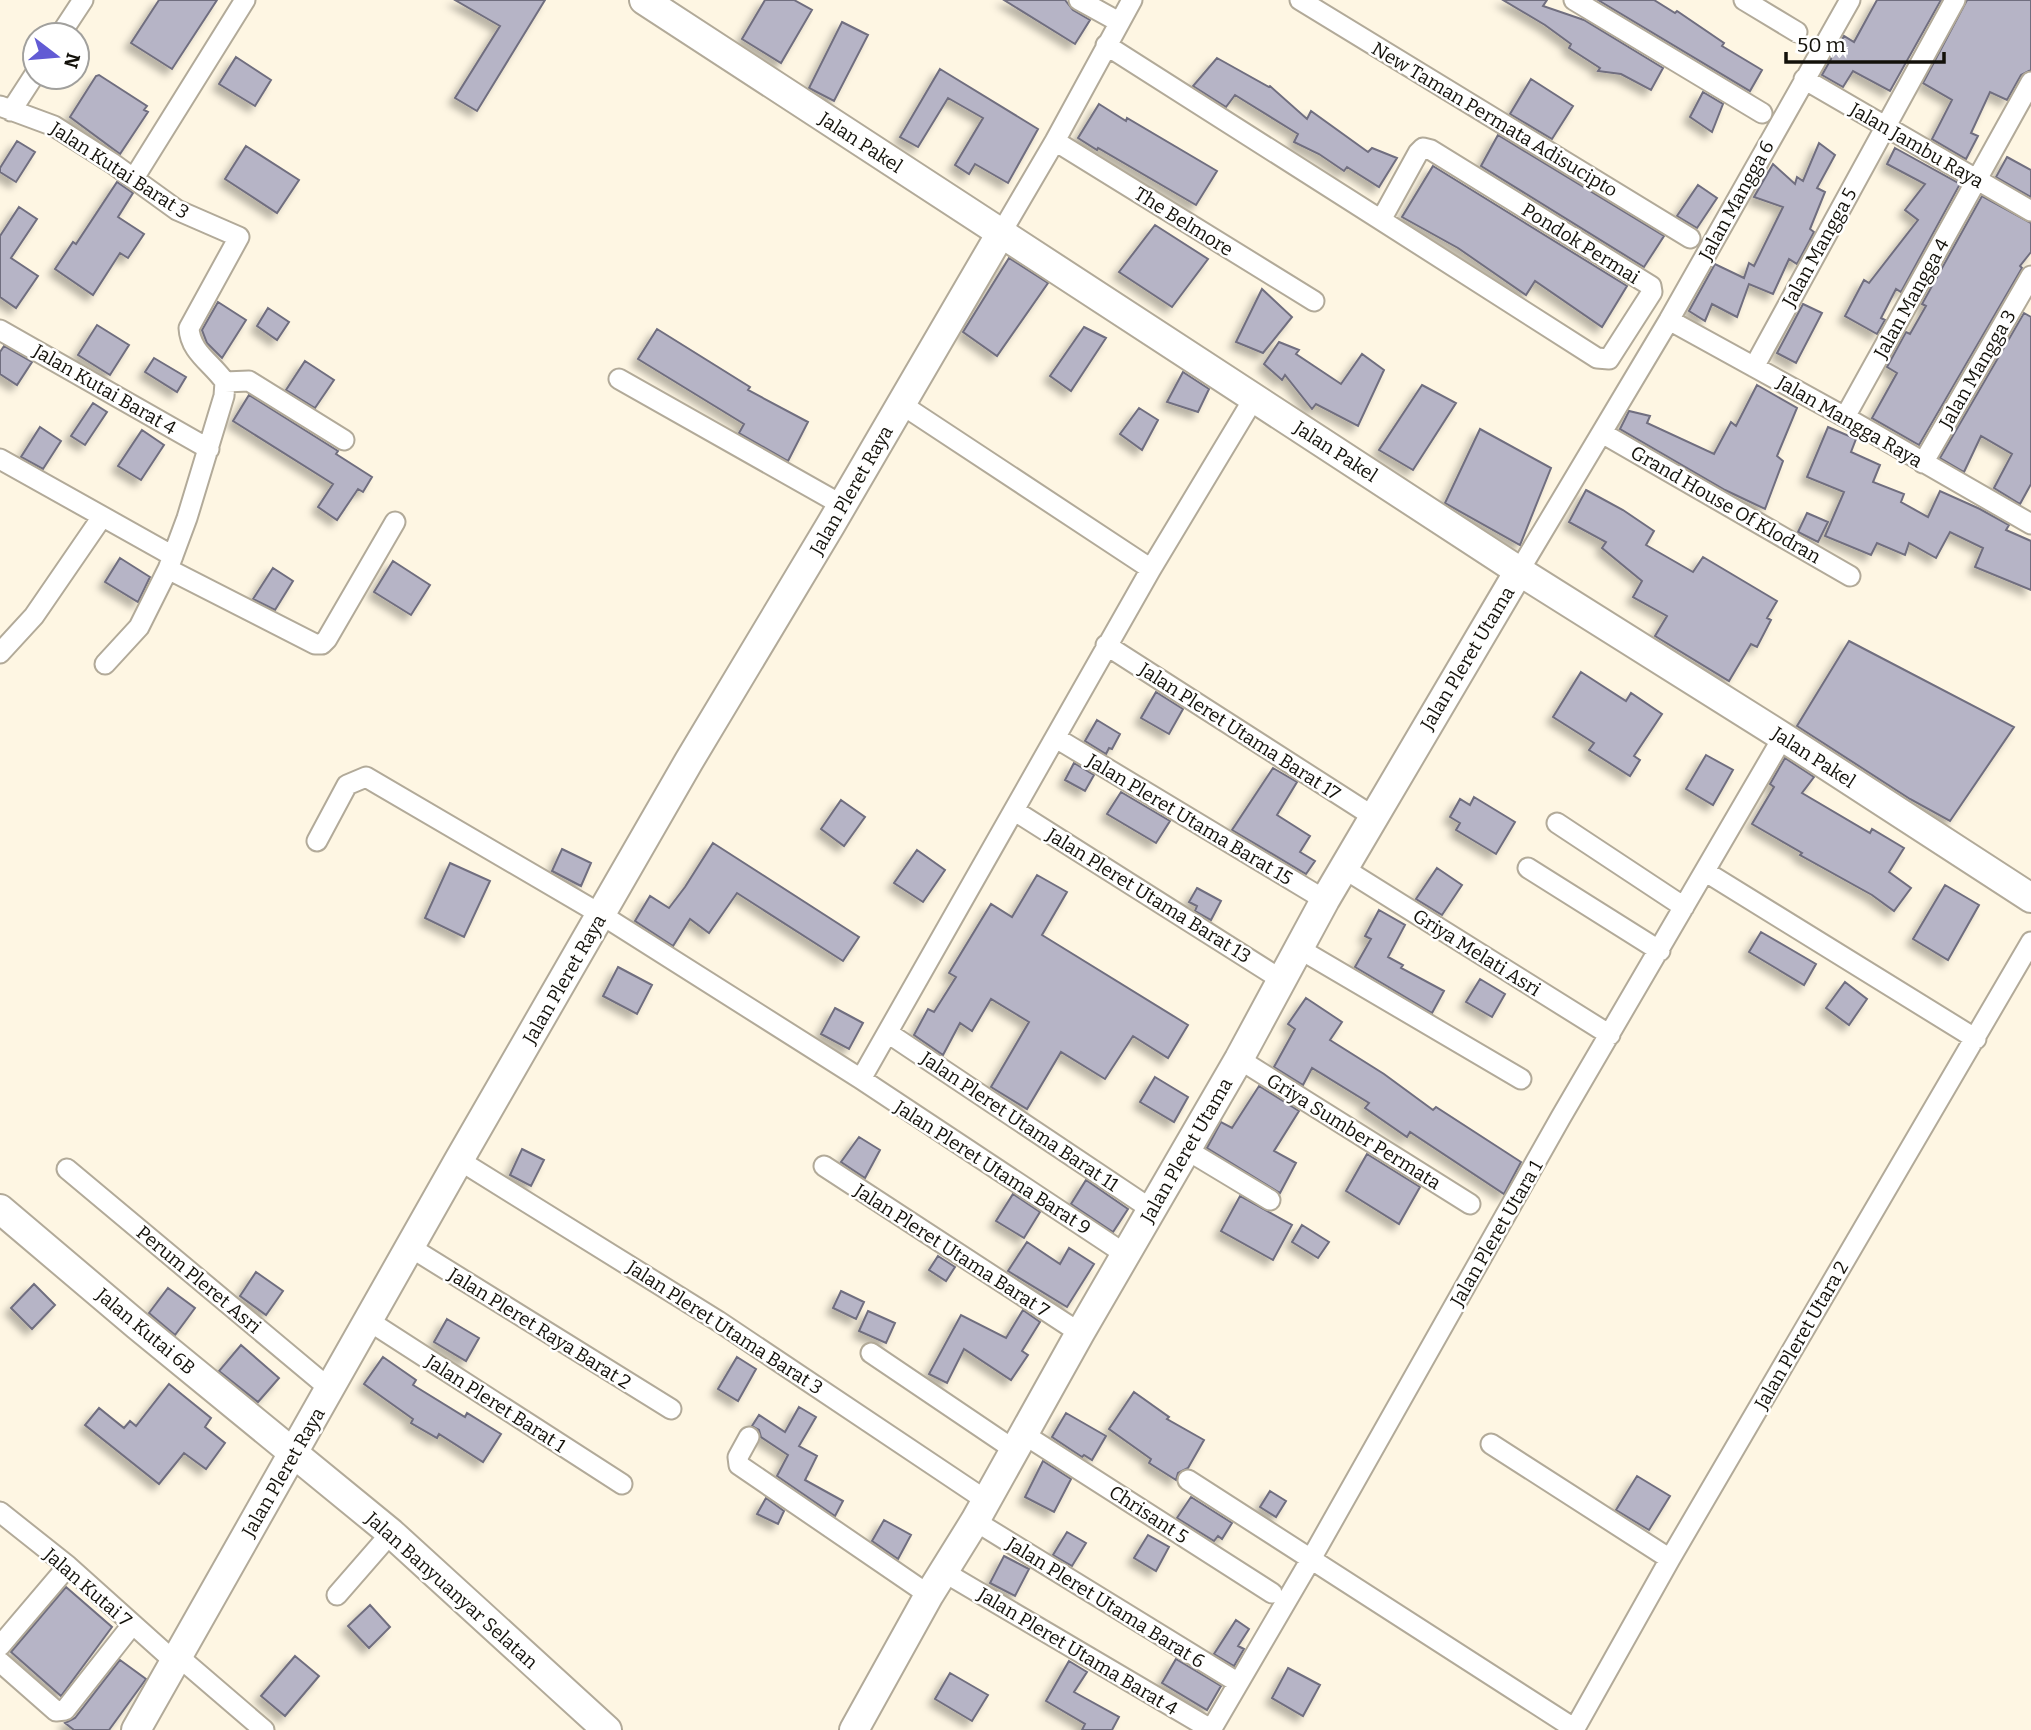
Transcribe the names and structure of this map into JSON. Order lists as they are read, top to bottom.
{
  "streets": {
    "street": [
      "New Taman Permata Adisucipto",
      "Jalan Pakel",
      "Jalan Jambu Raya",
      "Jalan Kutai Barat 3",
      "Jalan Mangga 6",
      "The Belmore",
      "Pondok Permai",
      "Jalan Mangga 5",
      "Jalan Mangga 4",
      "Jalan Mangga 3",
      "Jalan Kutai Barat 4",
      "Jalan Mangga Raya",
      "Jalan Pleret Raya",
      "Grand House Of Klodran",
      "Jalan Pleret Utama",
      "Jalan Pleret Utama Barat 17",
      "Jalan Pleret Utama Barat 15",
      "Jalan Pleret Utama Barat 13",
      "Griya Melati Asri",
      "Jalan Pleret Utama Barat 11",
      "Griya Sumber Permata",
      "Jalan Pleret Utama Barat 9",
      "Jalan Pleret Utara 1",
      "Jalan Pleret Utama Barat 7",
      "Perum Pleret Asri",
      "Jalan Pleret Utama Barat 3",
      "Jalan Pleret Raya Barat 2",
      "Jalan Kutai 6B",
      "Jalan Pleret Utara 2",
      "Jalan Pleret Barat 1",
      "Chrisant 5",
      "Jalan Kutai 7",
      "Jalan Banyuanyar Selatan",
      "Jalan Pleret Utama Barat 6",
      "Jalan Pleret Utama Barat 4"
    ]
  },
  "crossings": [
    ["Jalan Pakel", "Jalan Mangga 6"],
    ["Jalan Pakel", "Jalan Pleret Raya"],
    ["Jalan Pakel", "Jalan Pleret Utama"],
    ["Jalan Pakel", "Jalan Pleret Utara 1"],
    ["Jalan Jambu Raya", "Jalan Mangga 6"],
    ["Jalan Jambu Raya", "Jalan Mangga 5"],
    ["Jalan Jambu Raya", "Jalan Mangga 4"],
    ["Jalan Mangga 6", "Jalan Mangga Raya"],
    ["Jalan Mangga 6", "Grand House Of Klodran"],
    ["Jalan Mangga 6", "Jalan Pleret Utama"],
    ["Jalan Mangga 5", "Jalan Mangga Raya"],
    ["Jalan Mangga 4", "Jalan Mangga Raya"],
    ["Jalan Mangga 3", "Jalan Mangga Raya"],
    ["Jalan Pleret Raya", "Jalan Pleret Utama Barat 9"],
    ["Jalan Pleret Raya", "Perum Pleret Asri"],
    ["Jalan Pleret Raya", "Jalan Pleret Utama Barat 3"],
    ["Jalan Pleret Raya", "Jalan Pleret Raya Barat 2"],
    ["Jalan Pleret Raya", "Jalan Kutai 6B"],
    ["Jalan Pleret Raya", "Jalan Pleret Barat 1"],
    ["Jalan Pleret Raya", "Jalan Kutai 7"],
    ["Jalan Pleret Raya", "Jalan Banyuanyar Selatan"],
    ["Jalan Pleret Utama", "Jalan Pleret Utama Barat 17"],
    ["Jalan Pleret Utama", "Jalan Pleret Utama Barat 15"],
    ["Jalan Pleret Utama", "Jalan Pleret Utama Barat 13"],
    ["Jalan Pleret Utama", "Griya Melati Asri"],
    ["Jalan Pleret Utama", "Jalan Pleret Utama Barat 11"],
    ["Jalan Pleret Utama", "Griya Sumber Permata"],
    ["Jalan Pleret Utama", "Jalan Pleret Utama Barat 9"],
    ["Jalan Pleret Utama", "Jalan Pleret Utama Barat 7"],
    ["Jalan Pleret Utama", "Jalan Pleret Utama Barat 3"],
    ["Jalan Pleret Utama", "Chrisant 5"],
    ["Jalan Pleret Utama", "Jalan Pleret Utama Barat 6"],
    ["Jalan Pleret Utama", "Jalan Pleret Utama Barat 4"],
    ["Griya Melati Asri", "Jalan Pleret Utara 1"],
    ["Jalan Pleret Utara 1", "Jalan Pleret Utama Barat 6"],
    ["Jalan Pleret Utara 1", "Jalan Pleret Utama Barat 4"],
    ["Jalan Pleret Utama Barat 3", "Jalan Pleret Utama Barat 6"],
    ["Jalan Kutai 6B", "Jalan Banyuanyar Selatan"]
  ],
  "scale_bar": "50 m",
  "north": "right"
}
